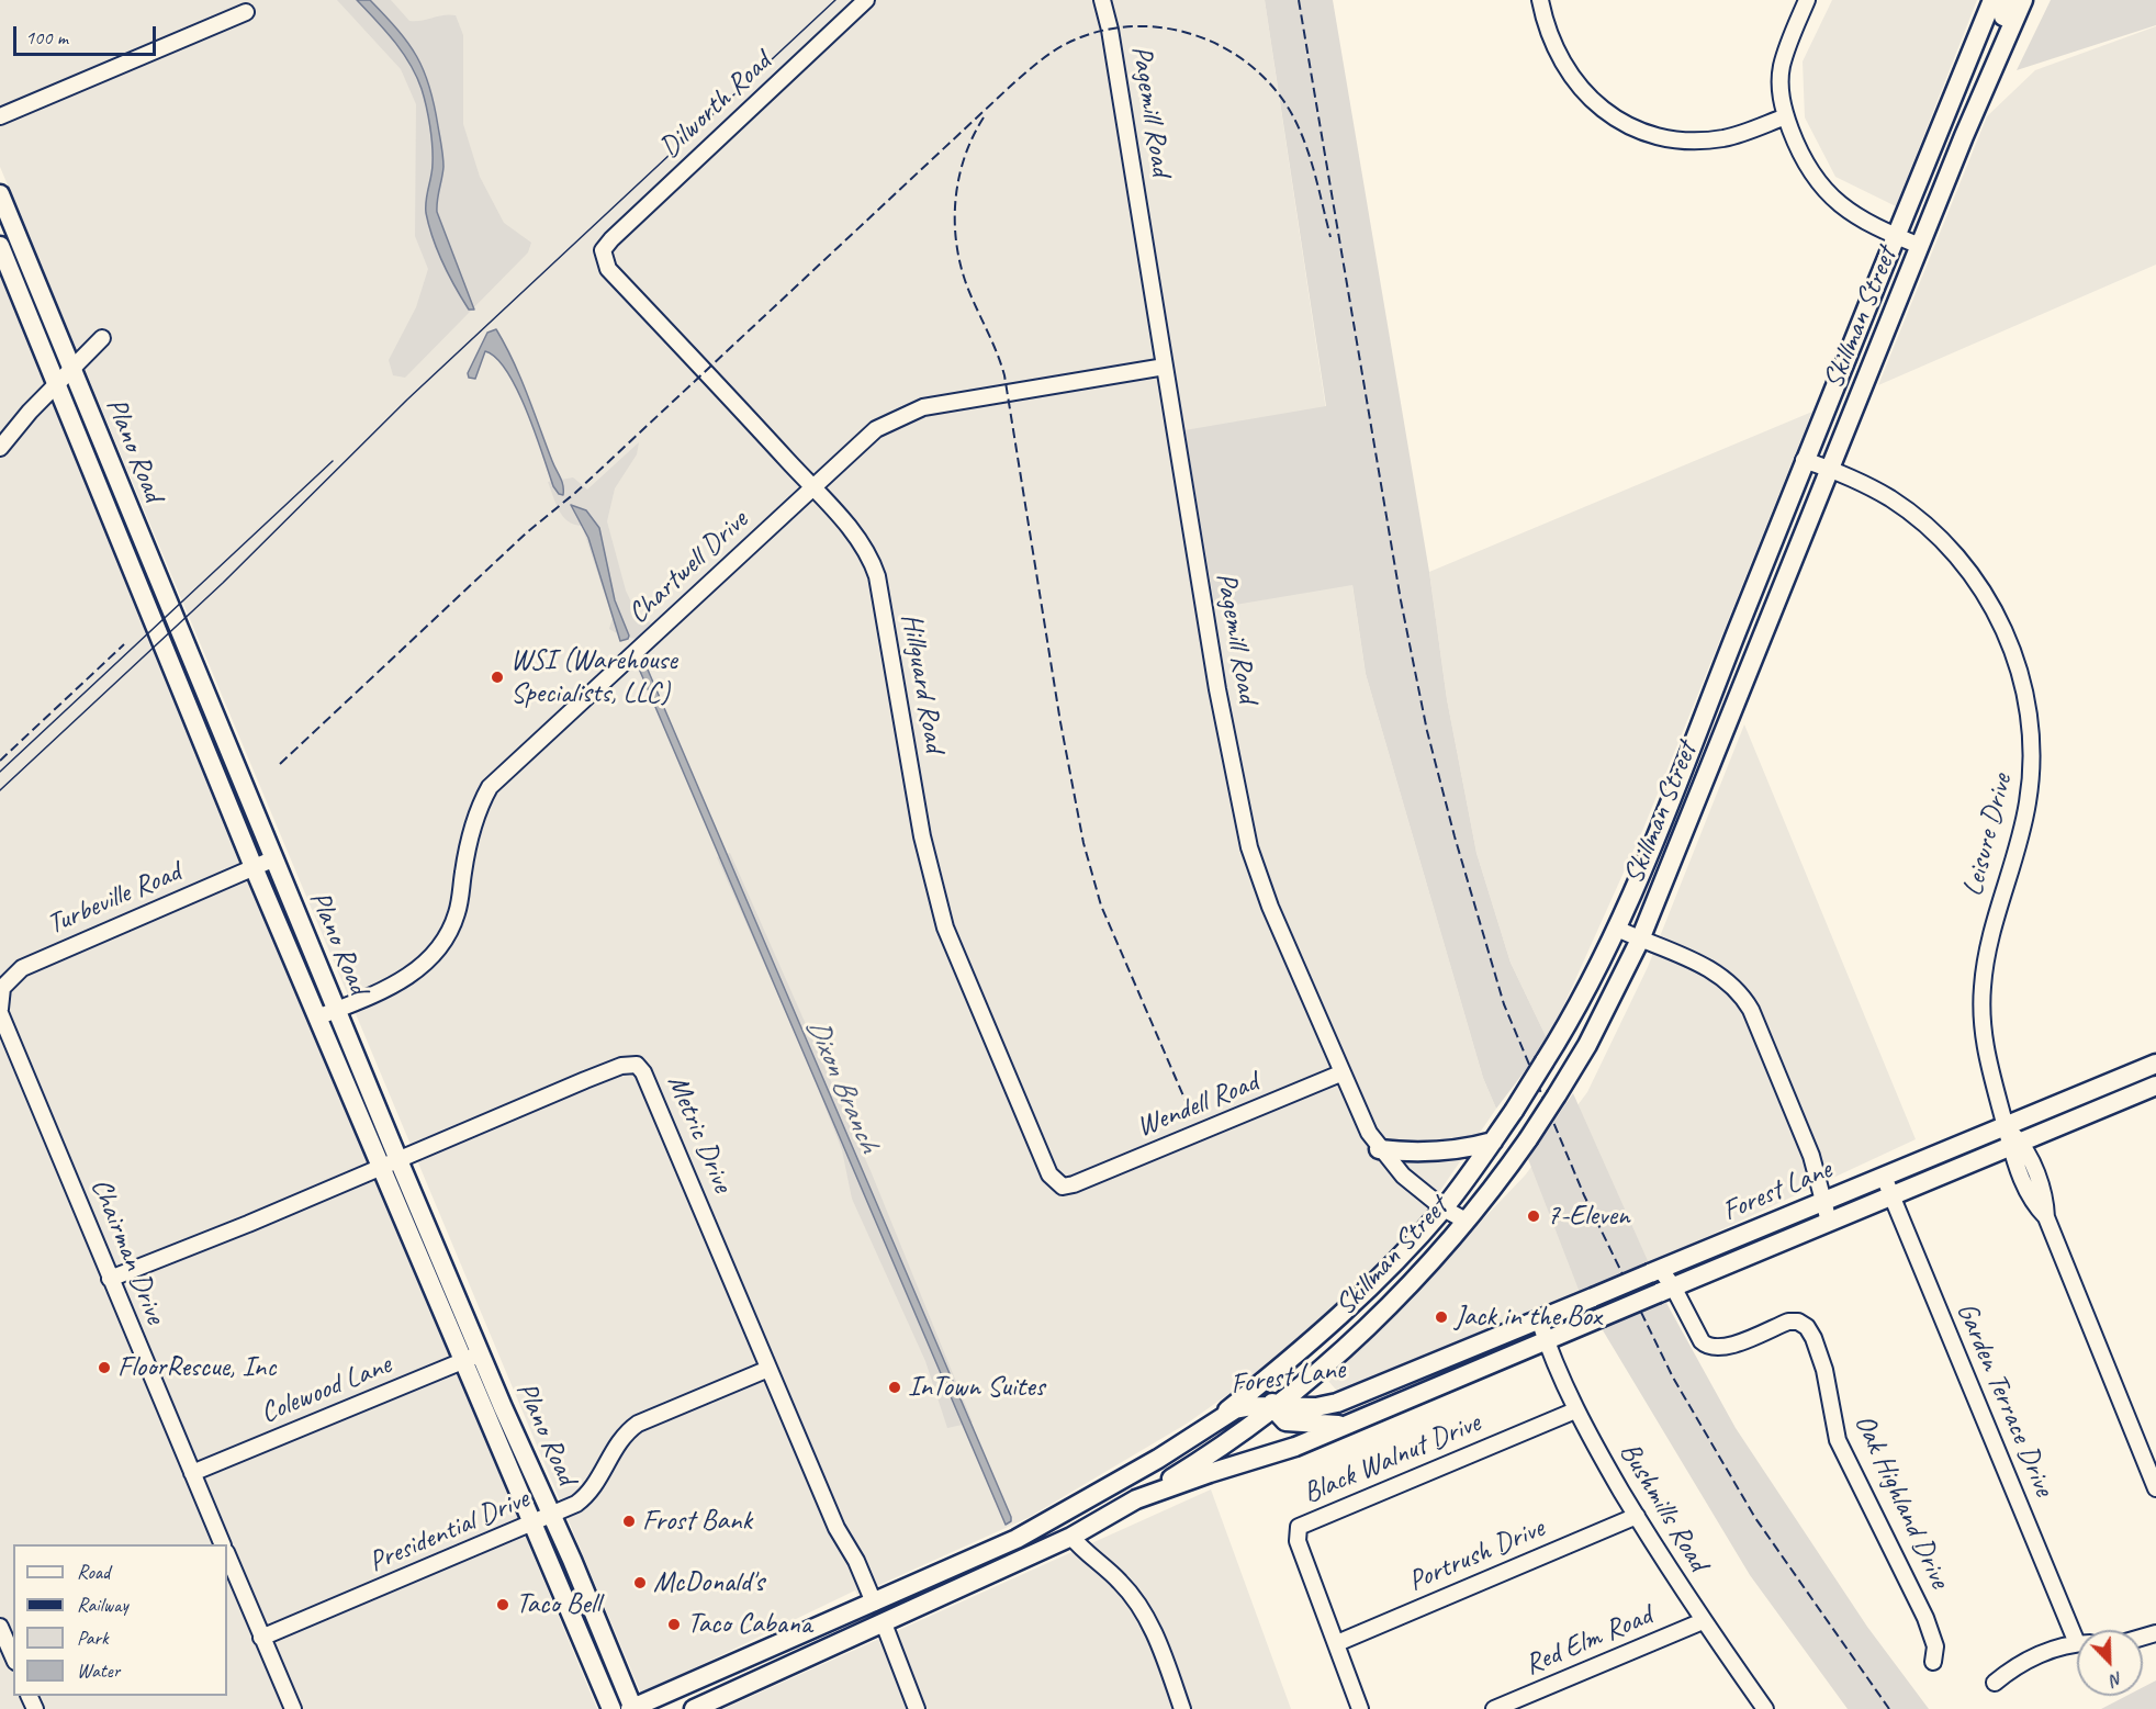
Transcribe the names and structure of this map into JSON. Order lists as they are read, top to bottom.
{
  "streets": {
    "main road": ["Skillman Street", "Plano Road", "Forest Lane"],
    "street": [
      "Dilworth Road",
      "Pagemill Road",
      "Chartwell Drive",
      "Hillguard Road",
      "Leisure Drive",
      "Turbeville Road",
      "Wendell Road",
      "Metric Drive",
      "Chairman Drive",
      "Colewood Lane",
      "Garden Terrace Drive",
      "Black Walnut Drive",
      "Oak Highland Drive",
      "Bushmills Road",
      "Presidential Drive",
      "Portrush Drive",
      "Red Elm Road"
    ]
  },
  "crossings": [
    ["Dilworth Road", "Hillguard Road"],
    ["Pagemill Road", "Skillman Street"],
    ["Pagemill Road", "Chartwell Drive"],
    ["Pagemill Road", "Wendell Road"],
    ["Skillman Street", "Leisure Drive"],
    ["Skillman Street", "Forest Lane"],
    ["Plano Road", "Chartwell Drive"],
    ["Plano Road", "Turbeville Road"],
    ["Plano Road", "Metric Drive"],
    ["Plano Road", "Forest Lane"],
    ["Plano Road", "Colewood Lane"],
    ["Plano Road", "Presidential Drive"],
    ["Chartwell Drive", "Hillguard Road"],
    ["Hillguard Road", "Wendell Road"],
    ["Leisure Drive", "Forest Lane"],
    ["Turbeville Road", "Chairman Drive"],
    ["Metric Drive", "Forest Lane"],
    ["Metric Drive", "Chairman Drive"],
    ["Metric Drive", "Presidential Drive"],
    ["Forest Lane", "Garden Terrace Drive"],
    ["Forest Lane", "Oak Highland Drive"],
    ["Forest Lane", "Bushmills Road"],
    ["Chairman Drive", "Colewood Lane"],
    ["Black Walnut Drive", "Bushmills Road"],
    ["Black Walnut Drive", "Portrush Drive"],
    ["Bushmills Road", "Portrush Drive"],
    ["Bushmills Road", "Red Elm Road"]
  ],
  "water": ["Dixon Branch"],
  "places": [
    "WSI (Warehouse Specialists, LLC)",
    "7-Eleven",
    "Jack in the Box",
    "FloorRescue, Inc",
    "InTown Suites",
    "Frost Bank",
    "McDonald's",
    "Taco Bell",
    "Taco Cabana"
  ],
  "legend": [
    "Road",
    "Railway",
    "Park",
    "Water"
  ],
  "scale_bar": "100 m",
  "north": "bottom right"
}
